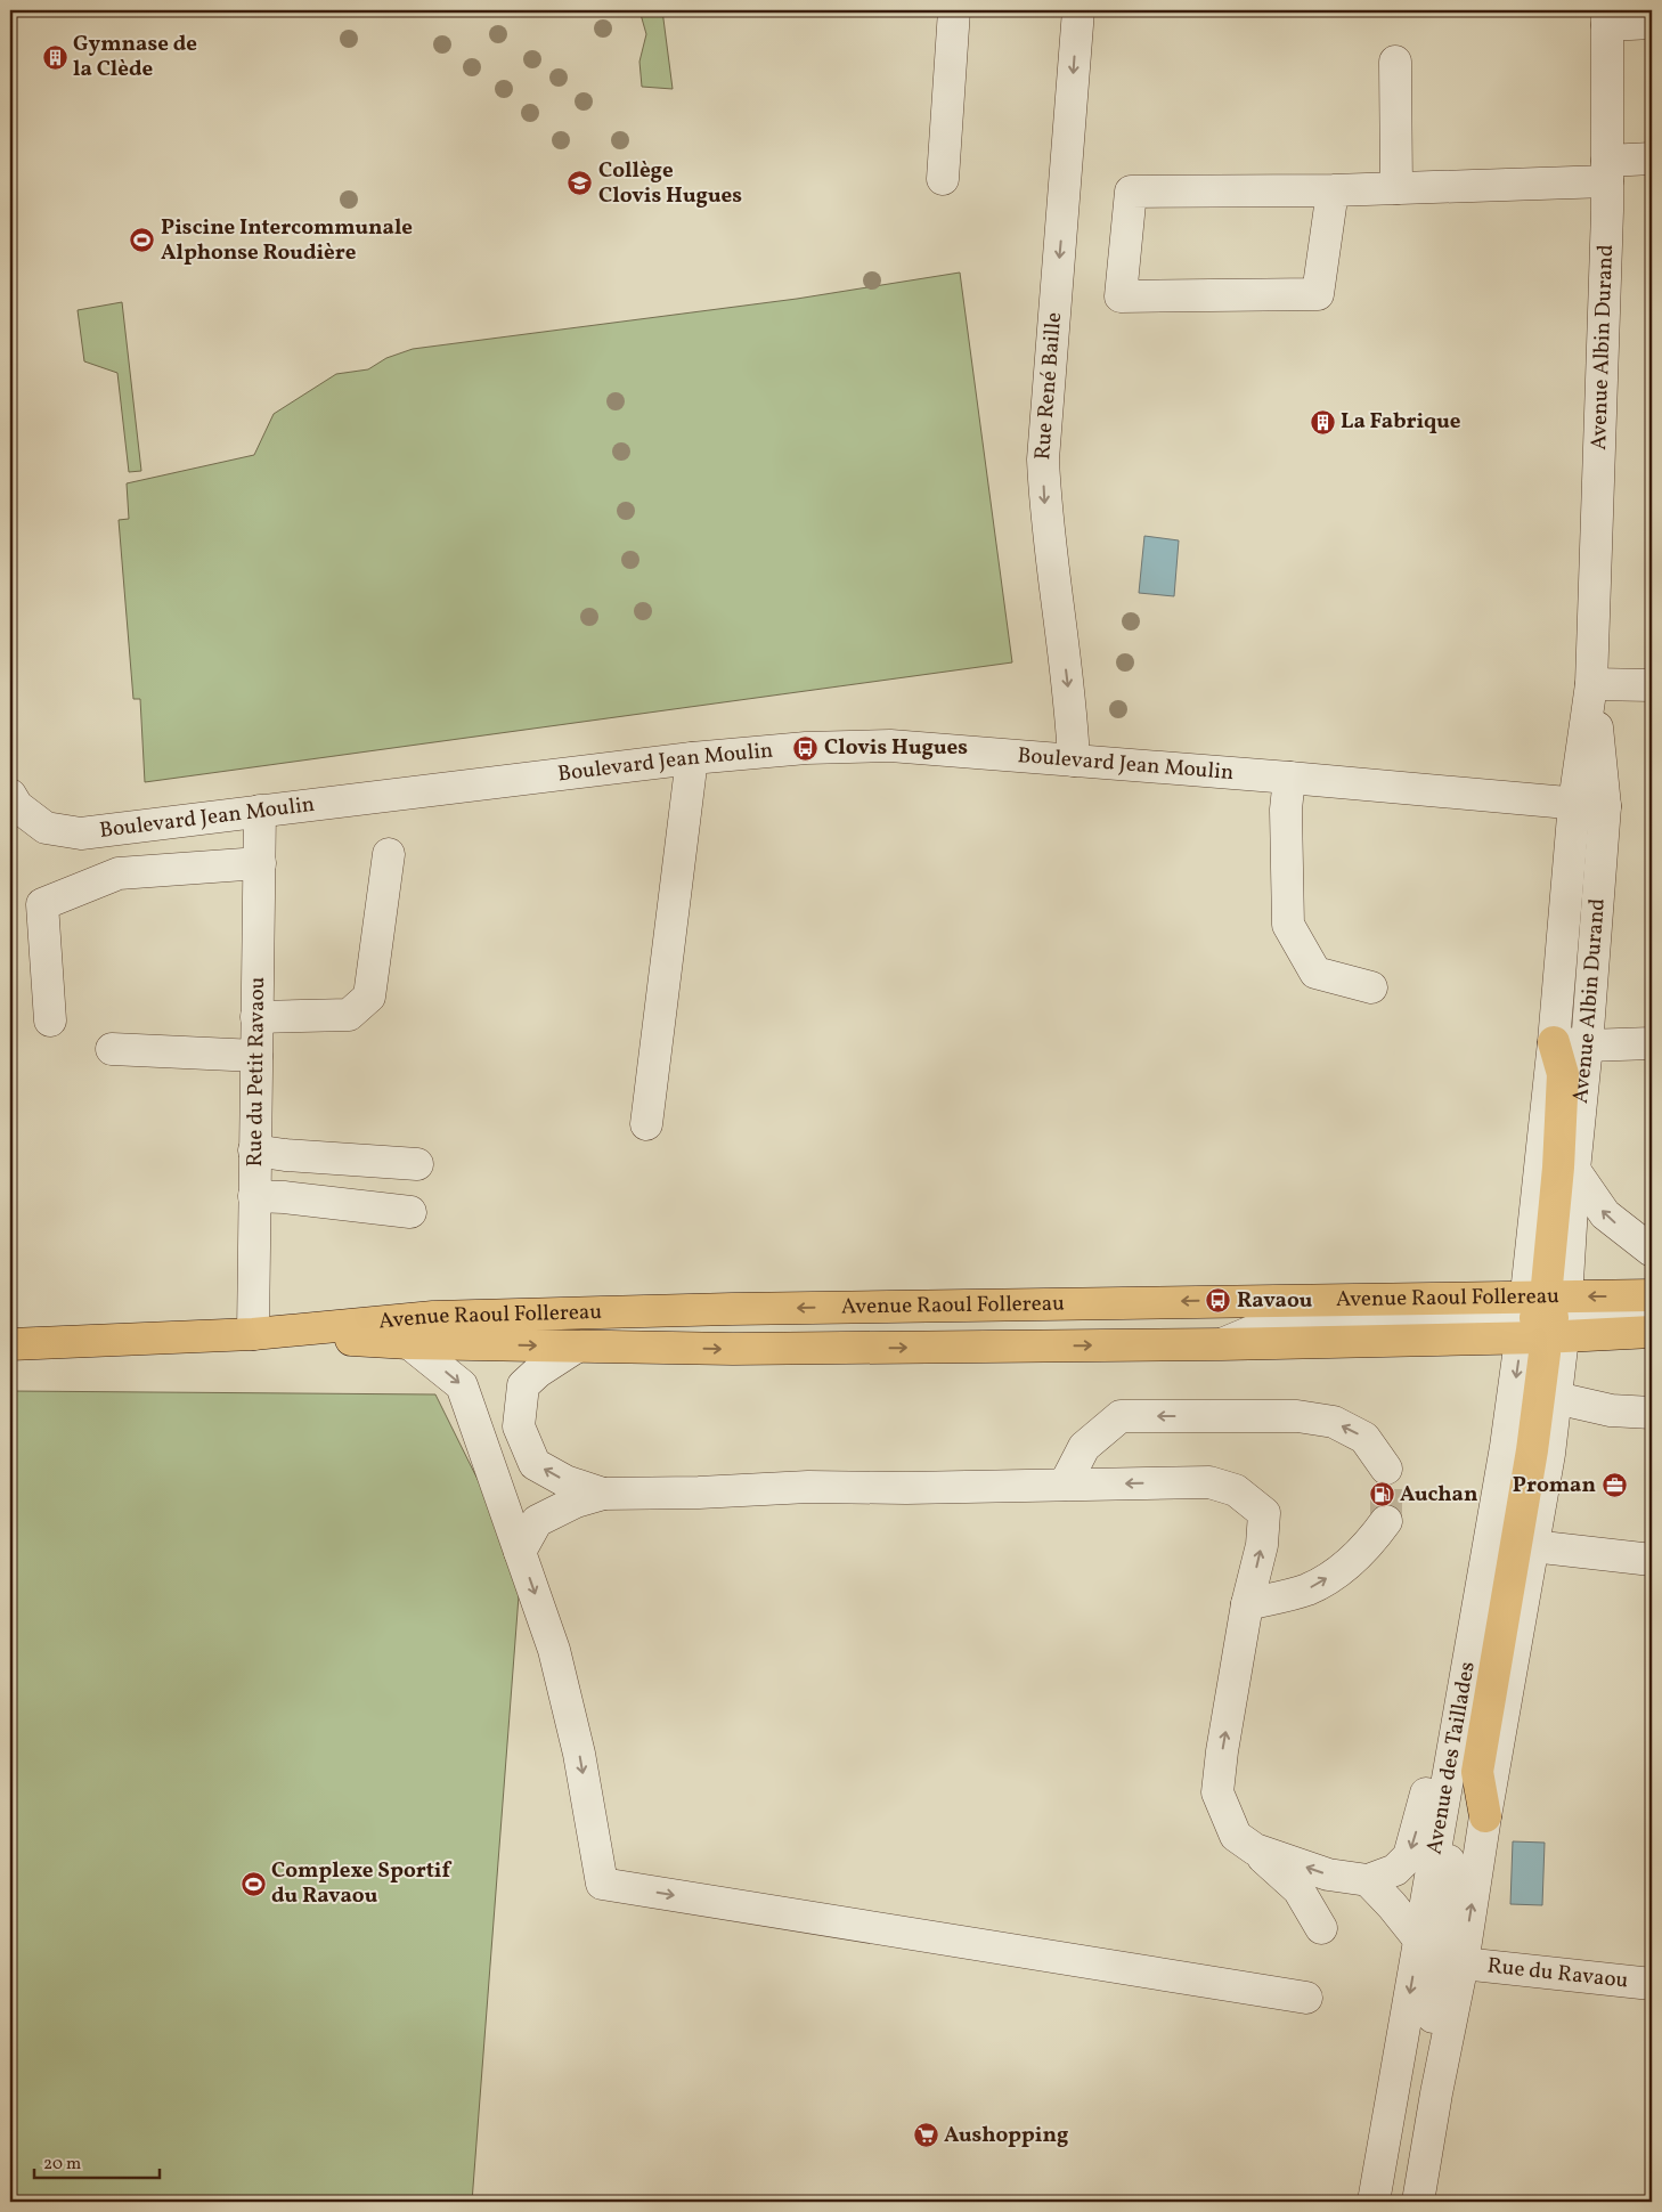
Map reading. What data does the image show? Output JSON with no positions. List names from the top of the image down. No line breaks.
{"streets":{"main road":["Avenue Raoul Follereau"],"street":["Avenue Albin Durand","Rue René Baille","Boulevard Jean Moulin","Rue du Petit Ravaou","Avenue des Taillades","Rue du Ravaou"]},"crossings":[["Avenue Albin Durand","Boulevard Jean Moulin"],["Avenue Albin Durand","Avenue Raoul Follereau"],["Avenue Albin Durand","Avenue des Taillades"],["Rue René Baille","Boulevard Jean Moulin"],["Boulevard Jean Moulin","Rue du Petit Ravaou"],["Rue du Petit Ravaou","Avenue Raoul Follereau"],["Avenue Raoul Follereau","Avenue des Taillades"],["Avenue des Taillades","Rue du Ravaou"]],"one_way":["Rue René Baille"],"places":{"building":["Gymnase de la Clède","La Fabrique"],"school or university":["Collège Clovis Hugues"],"sports":["Piscine Intercommunale Alphonse Roudière","Complexe Sportif du Ravaou"],"bus stop":["Clovis Hugues","Ravaou"],"office":["Proman"],"fuel station":["Auchan"],"supermarket":["Aushopping"]},"scale_bar":"20 m"}
